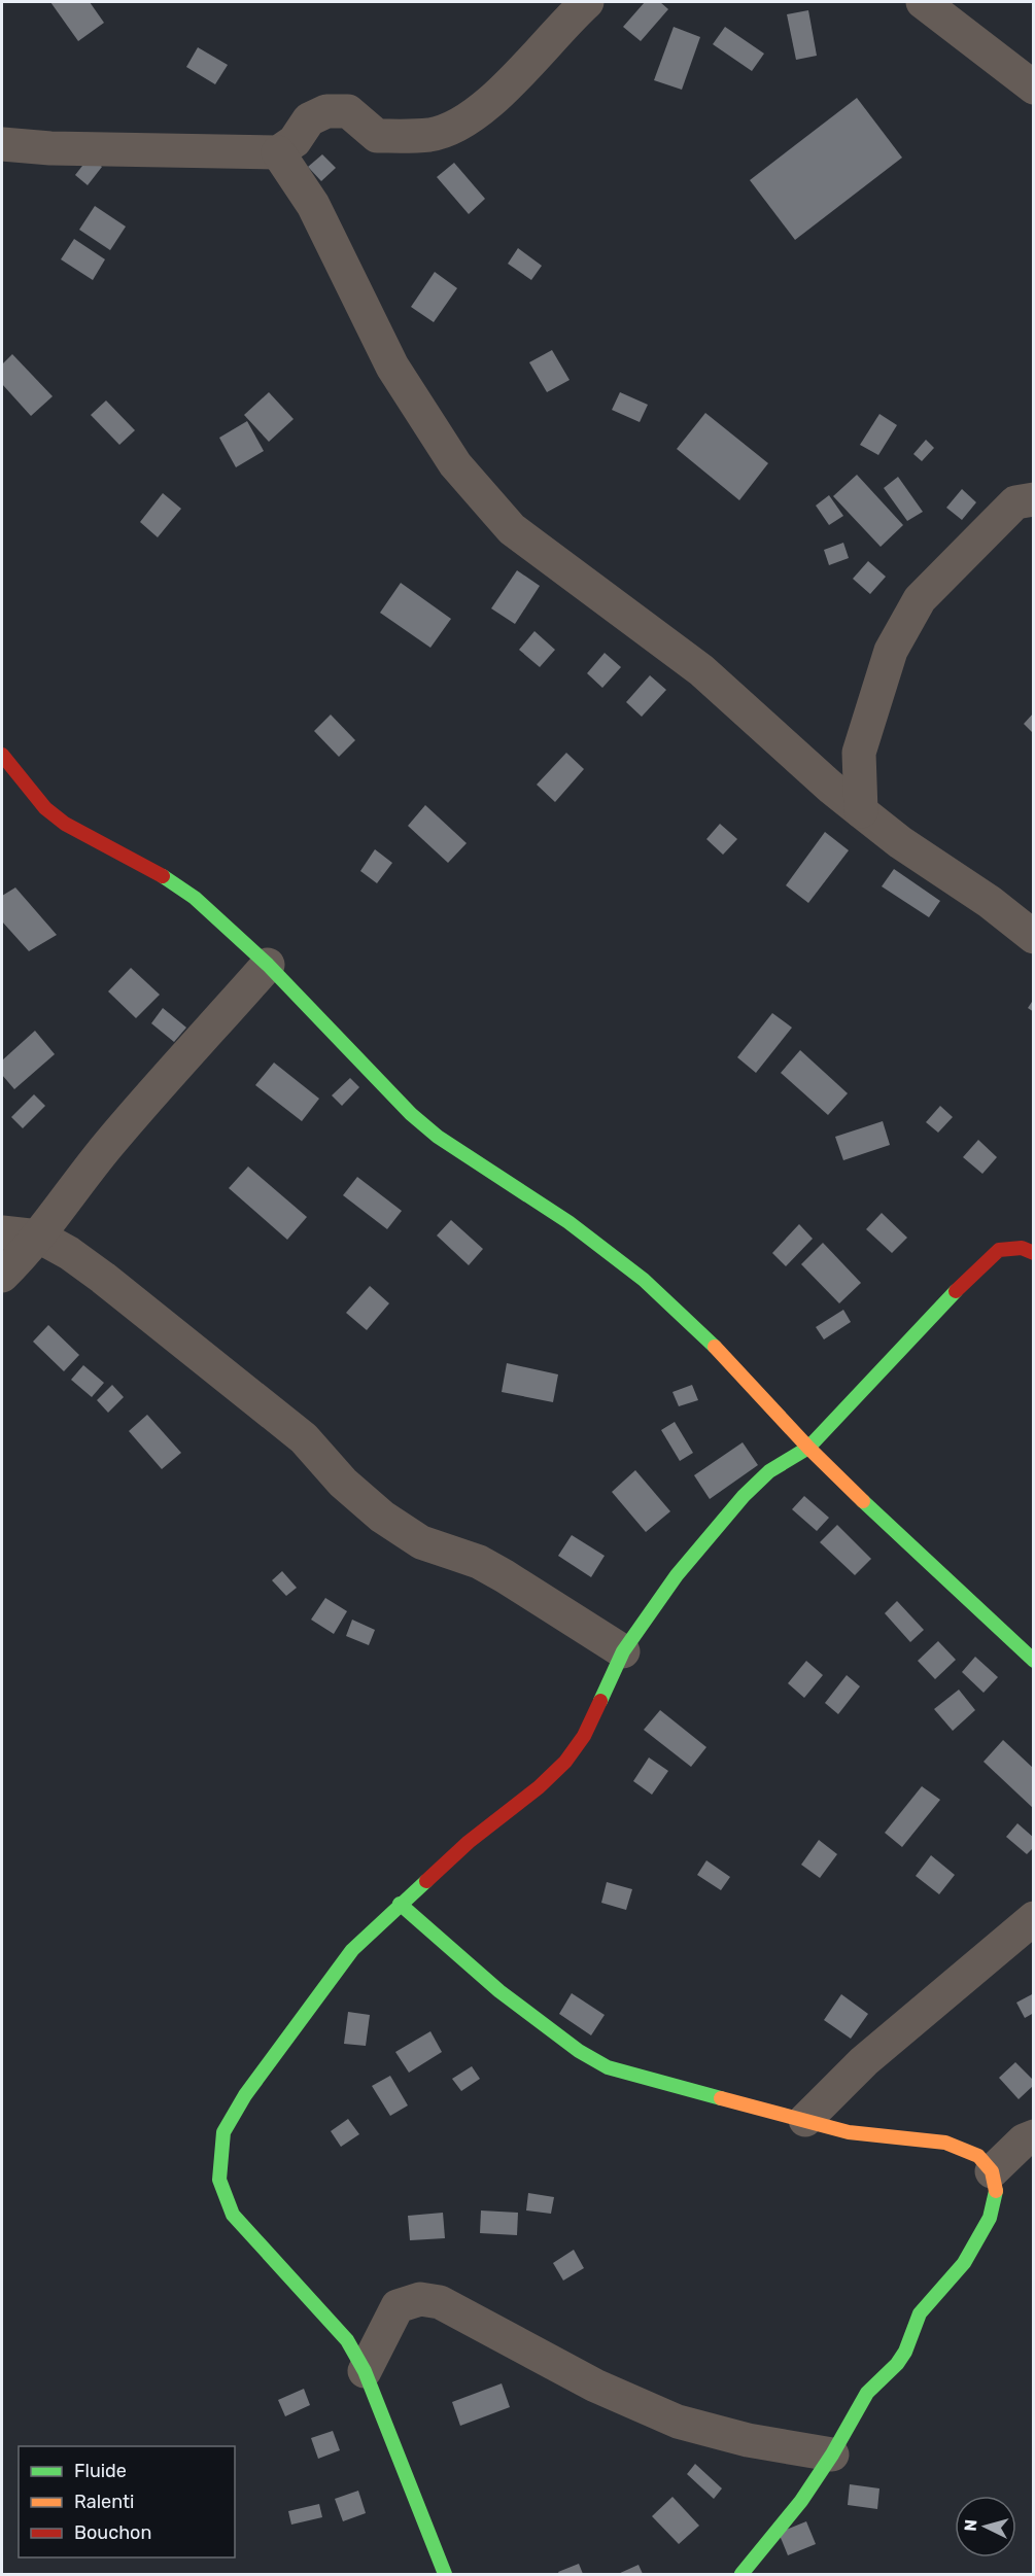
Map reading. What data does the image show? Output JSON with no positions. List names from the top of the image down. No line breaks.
{"legend":["Fluide","Ralenti","Bouchon"],"north":"left"}
